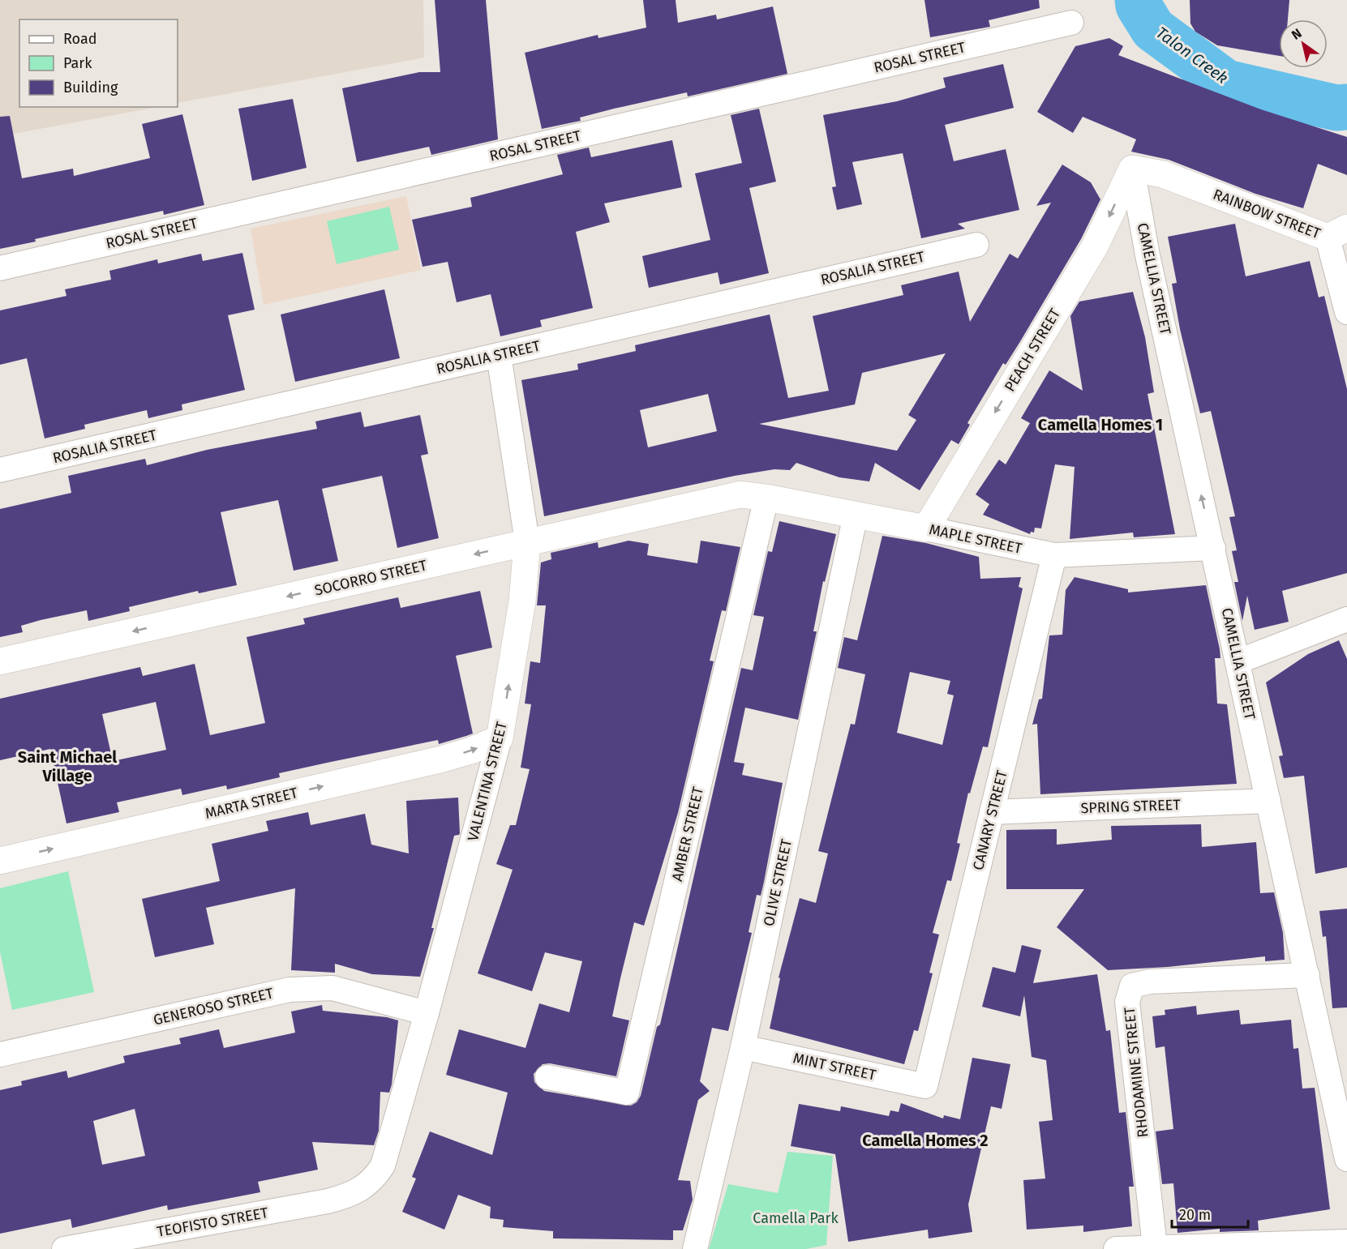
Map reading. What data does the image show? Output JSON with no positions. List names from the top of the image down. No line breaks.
{"streets":{"street":["ROSAL STREET","RAINBOW STREET","ROSALIA STREET","CAMELLIA STREET","PEACH STREET","MAPLE STREET","SOCORRO STREET","VALENTINA STREET","MARTA STREET","SPRING STREET","CANARY STREET","AMBER STREET","OLIVE STREET","GENEROSO STREET","MINT STREET","RHODAMINE STREET","TEOFISTO STREET"]},"crossings":[["RAINBOW STREET","CAMELLIA STREET"],["RAINBOW STREET","PEACH STREET"],["ROSALIA STREET","VALENTINA STREET"],["CAMELLIA STREET","PEACH STREET"],["CAMELLIA STREET","MAPLE STREET"],["CAMELLIA STREET","SPRING STREET"],["CAMELLIA STREET","RHODAMINE STREET"],["PEACH STREET","MAPLE STREET"],["MAPLE STREET","SOCORRO STREET"],["MAPLE STREET","CANARY STREET"],["MAPLE STREET","AMBER STREET"],["MAPLE STREET","OLIVE STREET"],["SOCORRO STREET","VALENTINA STREET"],["SOCORRO STREET","AMBER STREET"],["VALENTINA STREET","MARTA STREET"],["VALENTINA STREET","GENEROSO STREET"],["VALENTINA STREET","TEOFISTO STREET"],["SPRING STREET","CANARY STREET"],["CANARY STREET","MINT STREET"],["OLIVE STREET","MINT STREET"]],"one_way":["CAMELLIA STREET","PEACH STREET","SOCORRO STREET","MARTA STREET"],"districts":["Camella Homes 1","Saint Michael Village","Camella Homes 2"],"water":["Talon Creek"],"parks":["Camella Park"],"legend":["Road","Park","Building"],"scale_bar":"20 m","north":"top left"}
